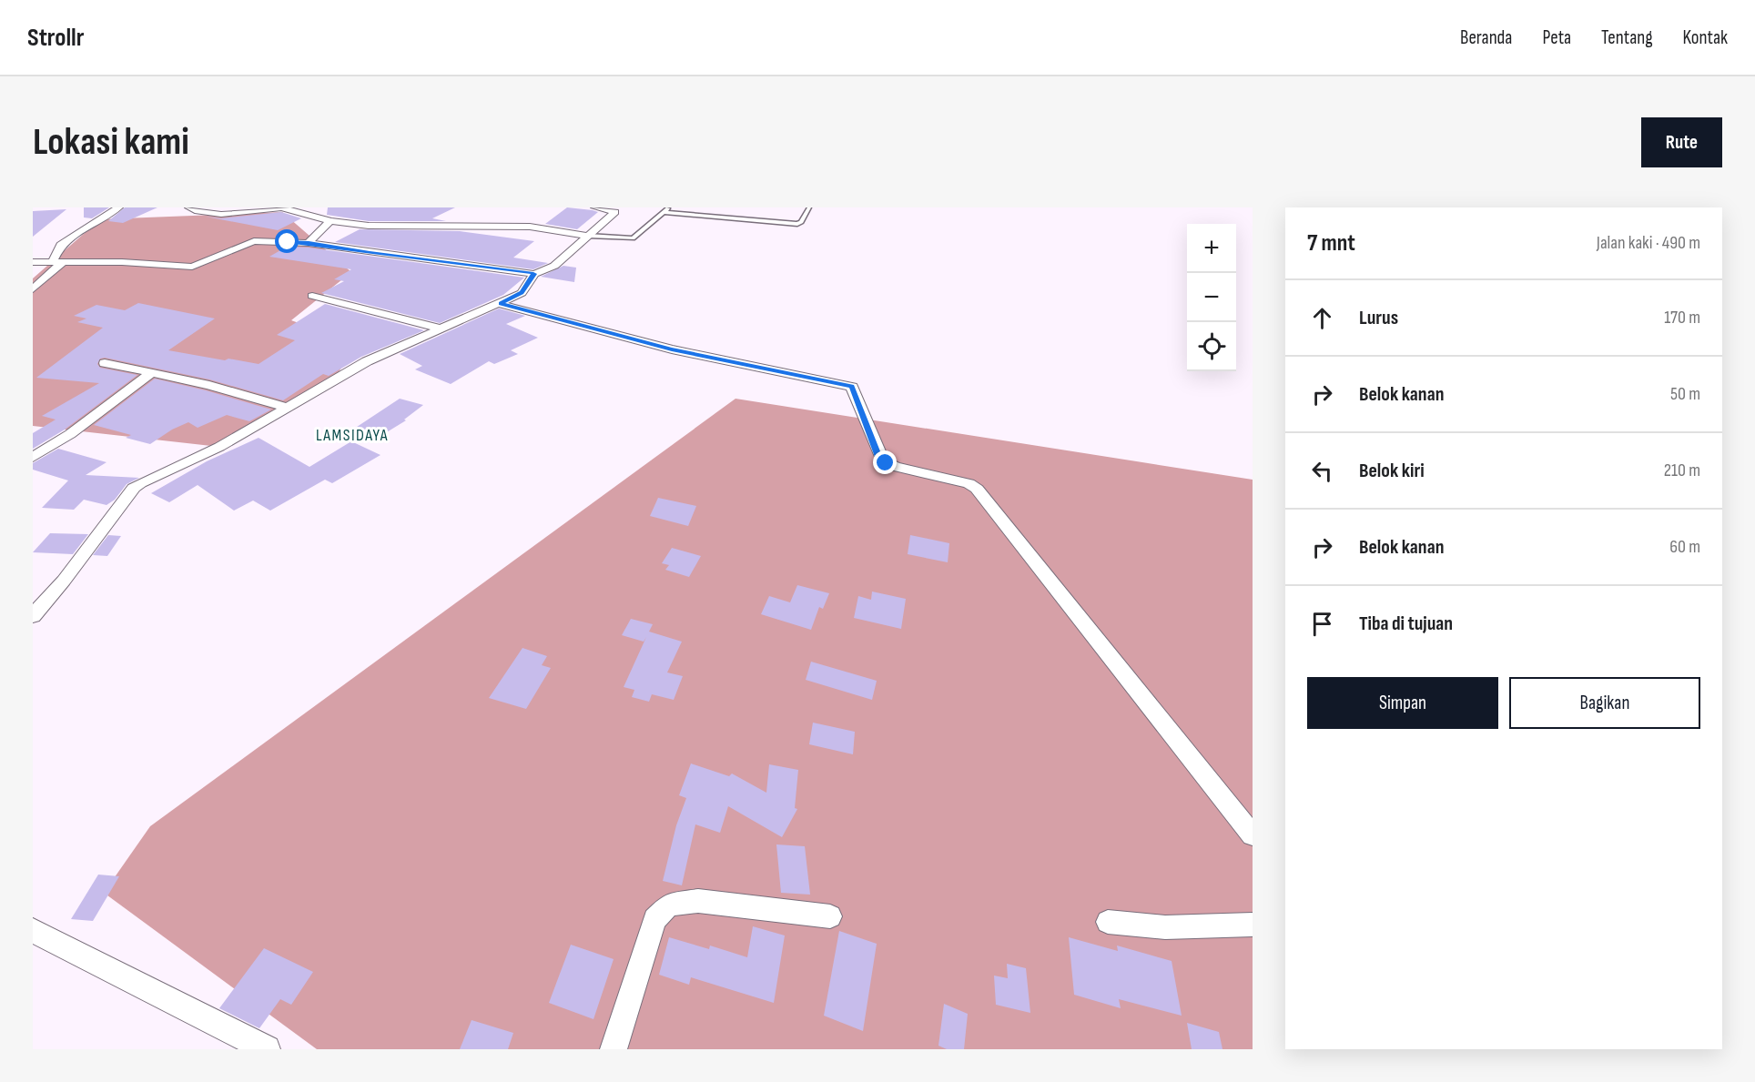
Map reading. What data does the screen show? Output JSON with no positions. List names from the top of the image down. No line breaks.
{"districts":["LAMSIDAYA"],"page":{"header":"Strollr","nav":["Beranda","Peta","Tentang","Kontak"],"buttons":["Rute",["Simpan","Bagikan"]],"title":"Lokasi kami","heading":["7 mnt","Jalan kaki · 490 m"],"map_buttons":["+","−"],"list":[["Lurus","170 m"],["Belok kanan","50 m"],["Belok kiri","210 m"],["Belok kanan","60 m"],"Tiba di tujuan"]}}
